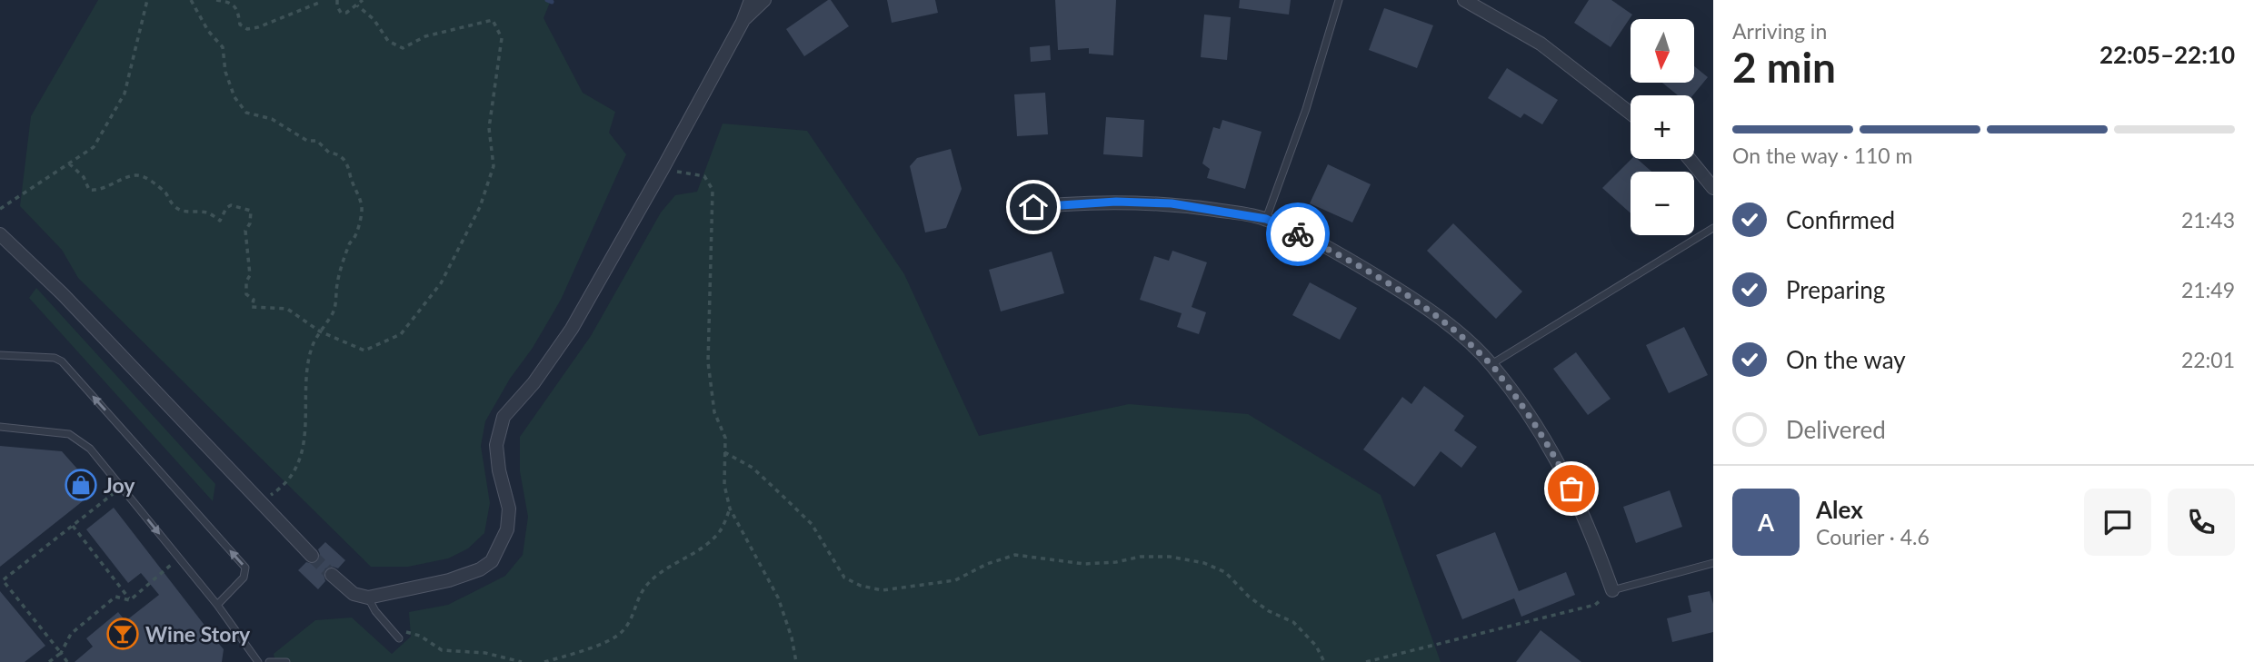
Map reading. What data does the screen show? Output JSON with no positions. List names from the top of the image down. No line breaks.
{"places":{"shop":["Joy"],"bar":["Wine Story"]},"north":"bottom","page":{"heading":["2 min","Arriving in","22:05–22:10"],"panel":["Alex","Courier · 4.6"],"map_buttons":["+","−"],"bar":"On the way · 110 m","list":[["Confirmed","21:43"],["Preparing","21:49"],["On the way","22:01"],"Delivered"],"round":"A"}}
